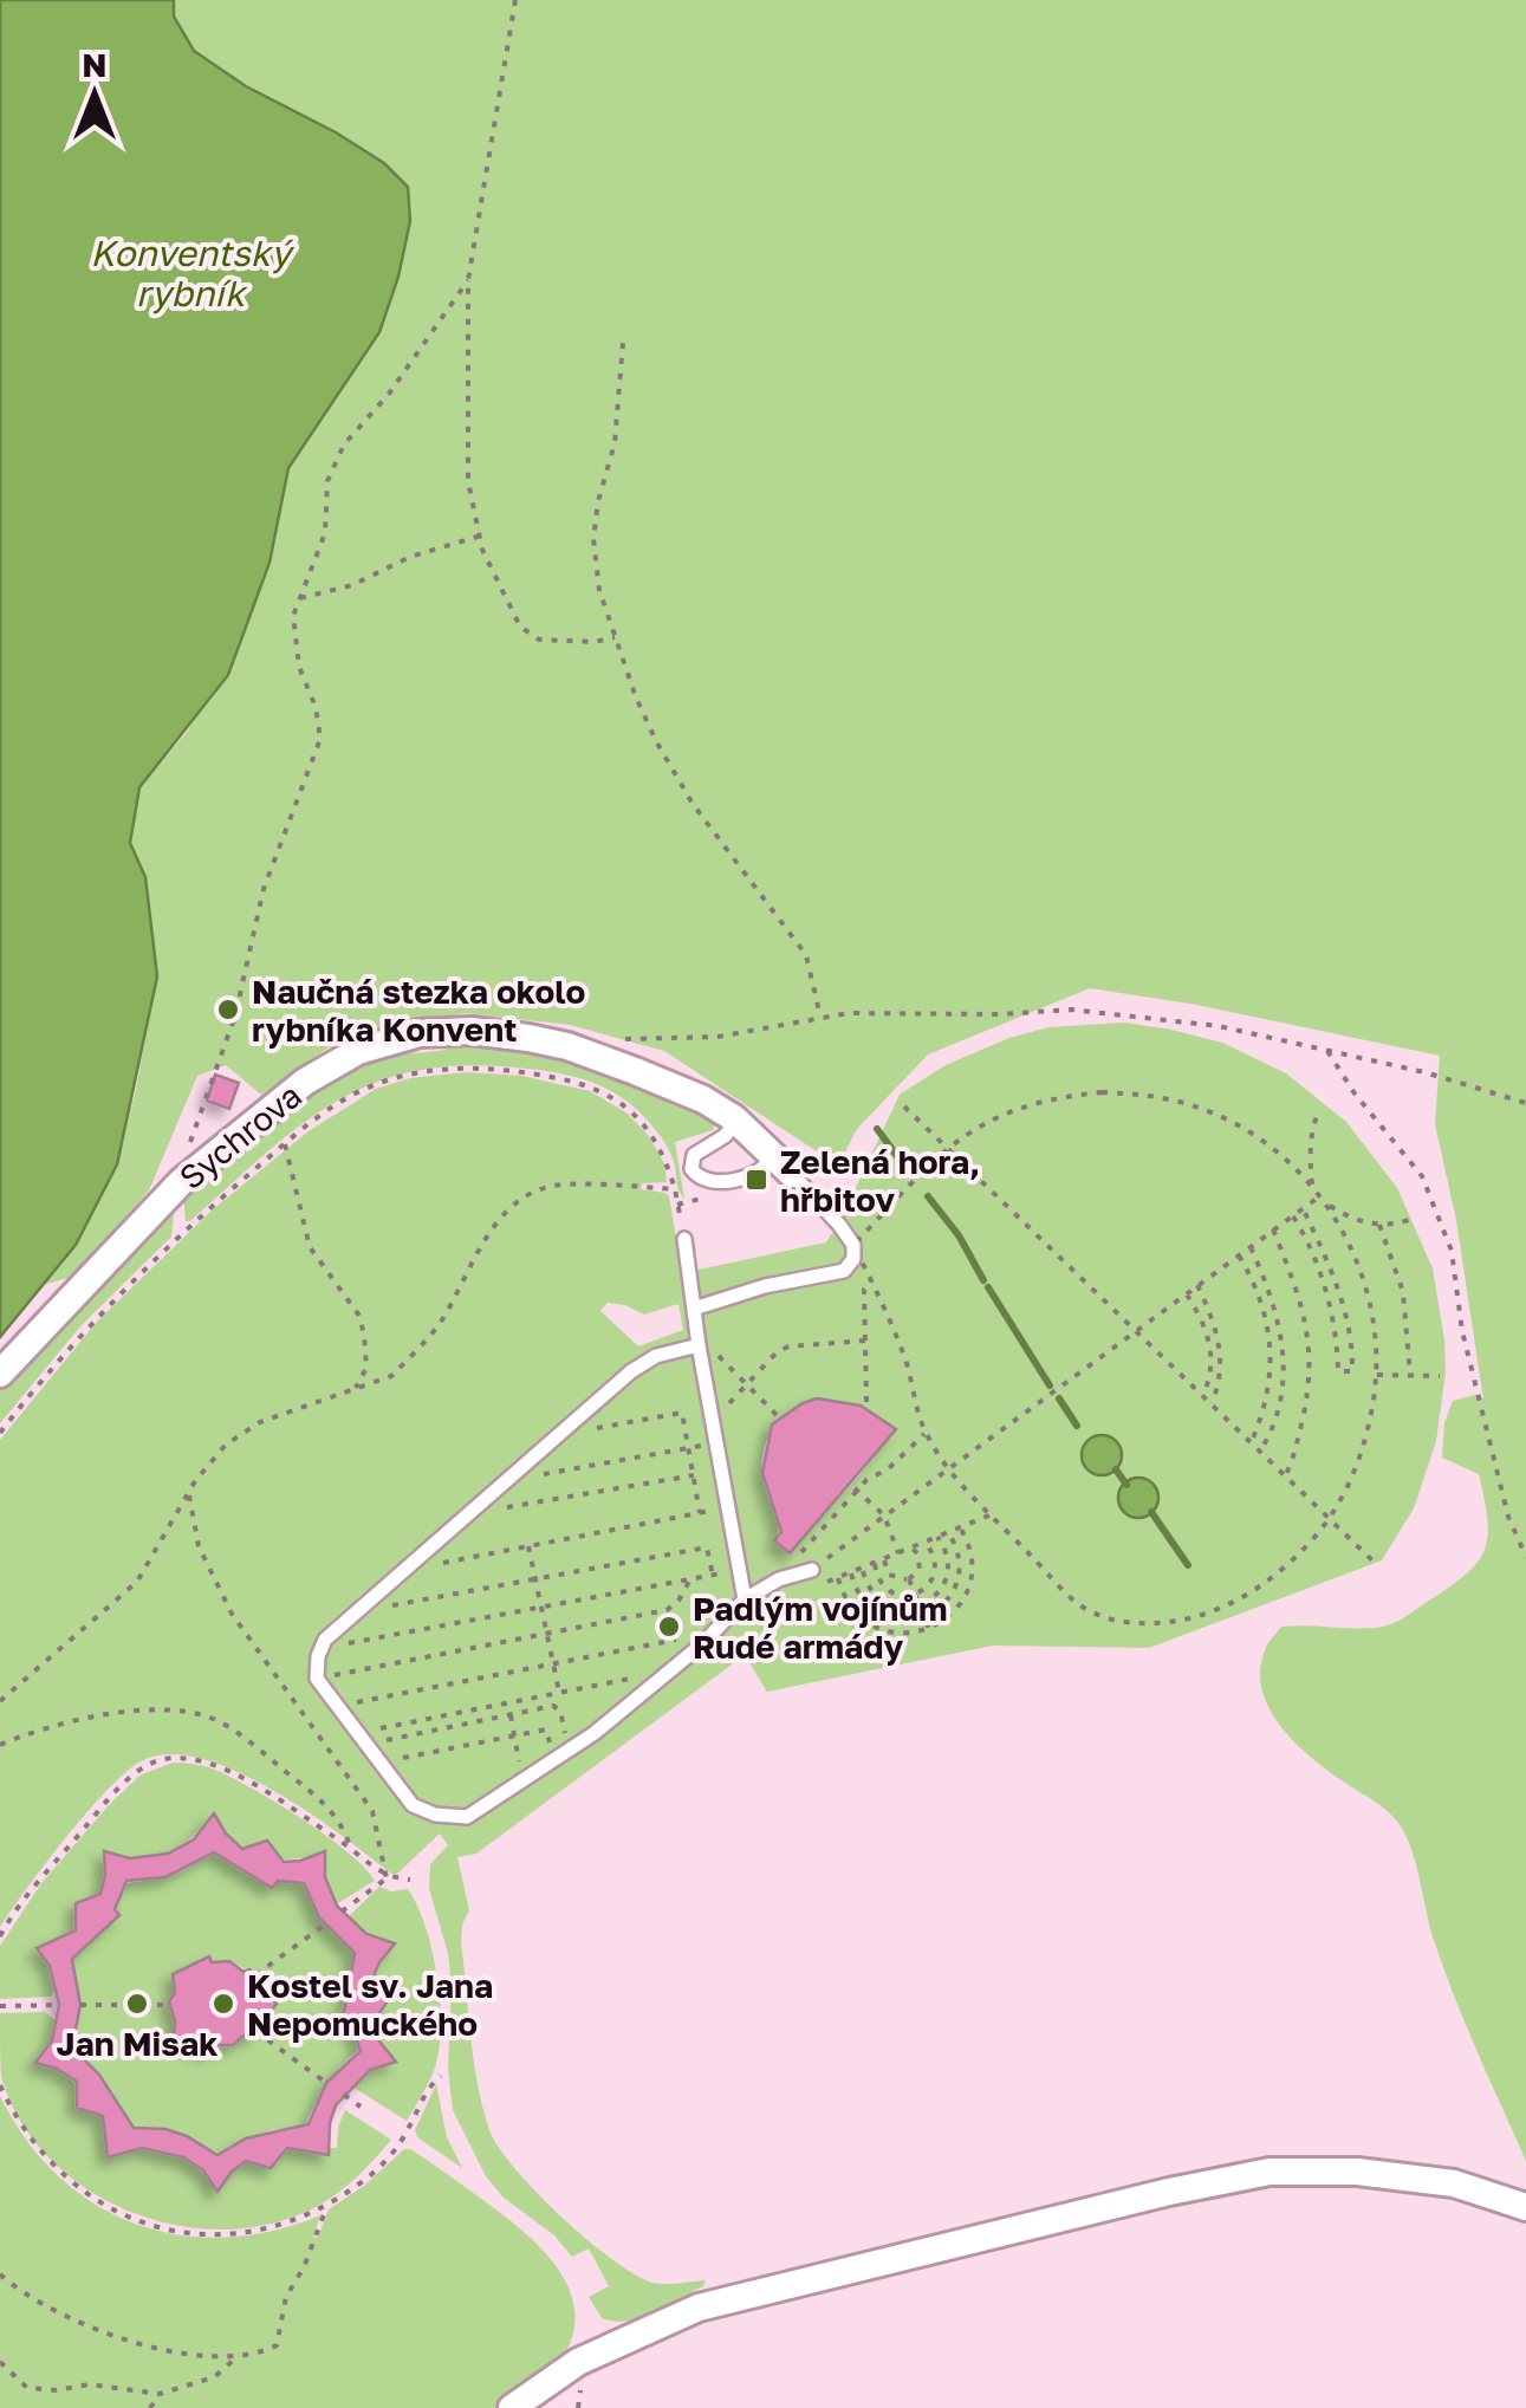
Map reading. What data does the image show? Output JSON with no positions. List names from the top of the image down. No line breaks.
{"streets":{"street":["Sychrova"]},"water":["Konventský rybník"],"places":{"other":["Naučná stezka okolo rybníka Konvent","Padlým vojínům Rudé armády","Jan Misak","Kostel sv. Jana Nepomuckého"],"transit":["Zelená hora, hřbitov"]},"north":"top"}
